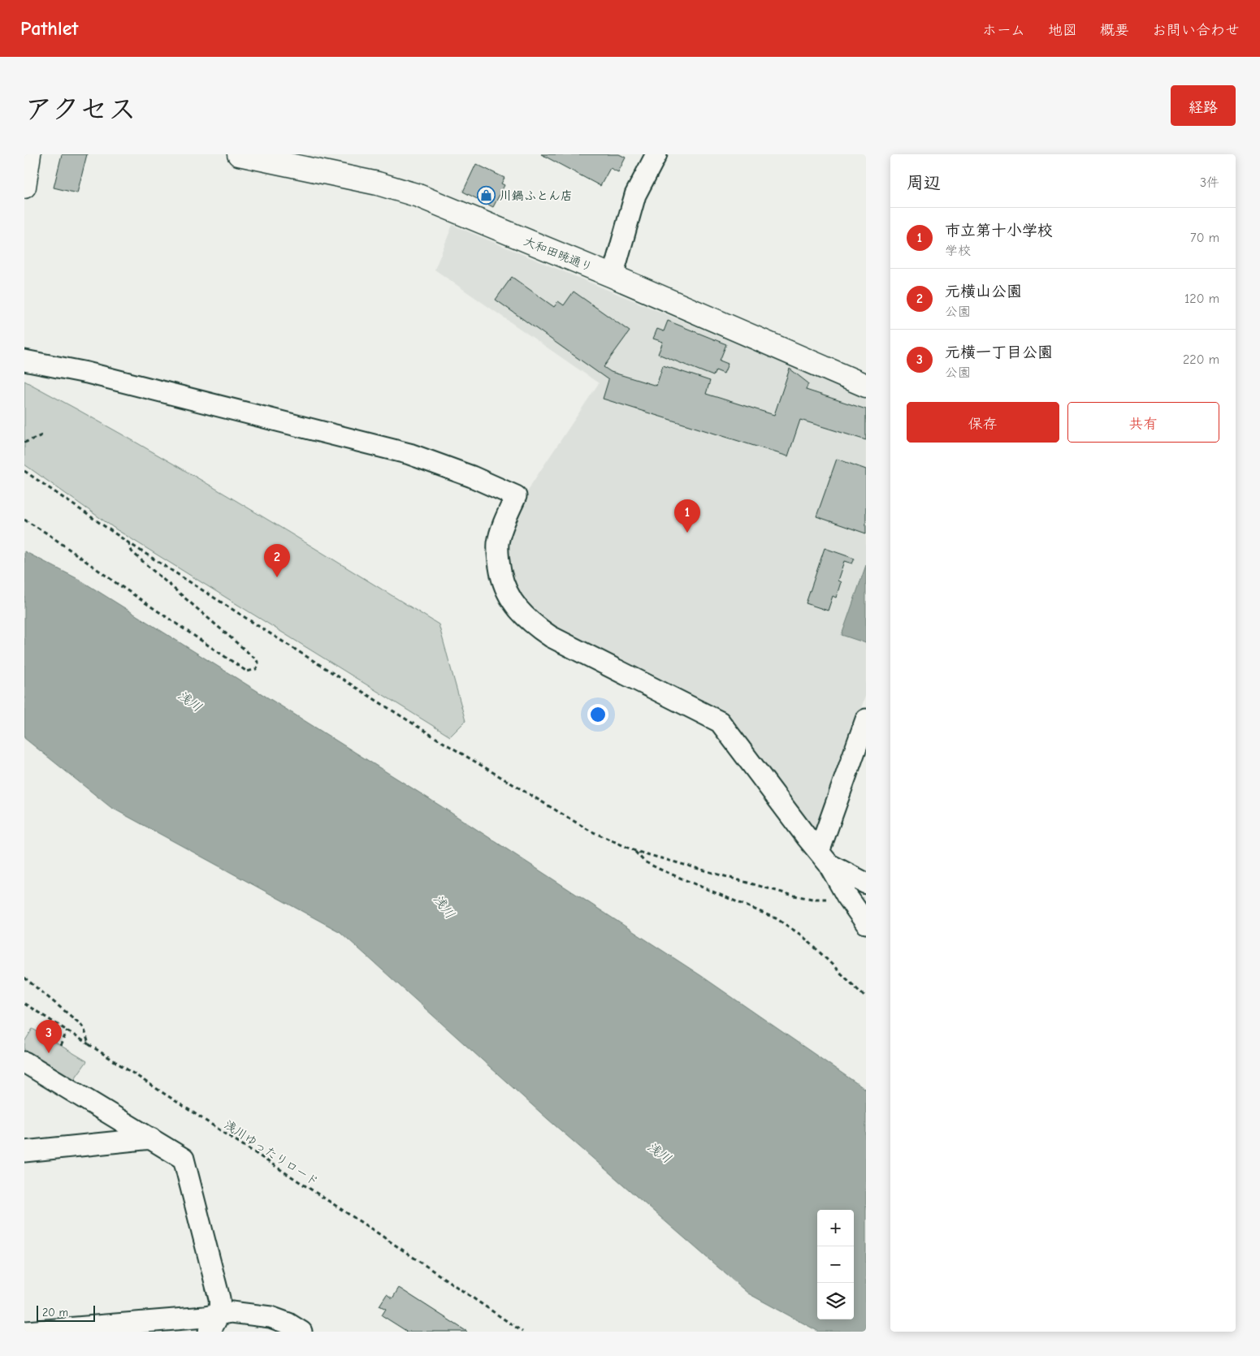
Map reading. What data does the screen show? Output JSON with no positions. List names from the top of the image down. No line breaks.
{"streets":{"street":["大和田暁通り"],"path":["浅川ゆったりロード"]},"water":["浅川"],"places":{"shop":["川鍋ふとん店"]},"scale_bar":"20 m","page":{"header":"Pathlet","nav":["ホーム","地図","概要","お問い合わせ"],"title":"アクセス","buttons":["経路",["保存","共有"]],"heading":["周辺","3件"],"list":[{"mark":"1","name":"市立第十小学校","note":"学校","value":"70 m"},{"mark":"2","name":"元横山公園","note":"公園","value":"120 m"},{"mark":"3","name":"元横一丁目公園","note":"公園","value":"220 m"}],"pins":["1","2","3"],"map_buttons":["+","−"],"scale":"20 m"}}
